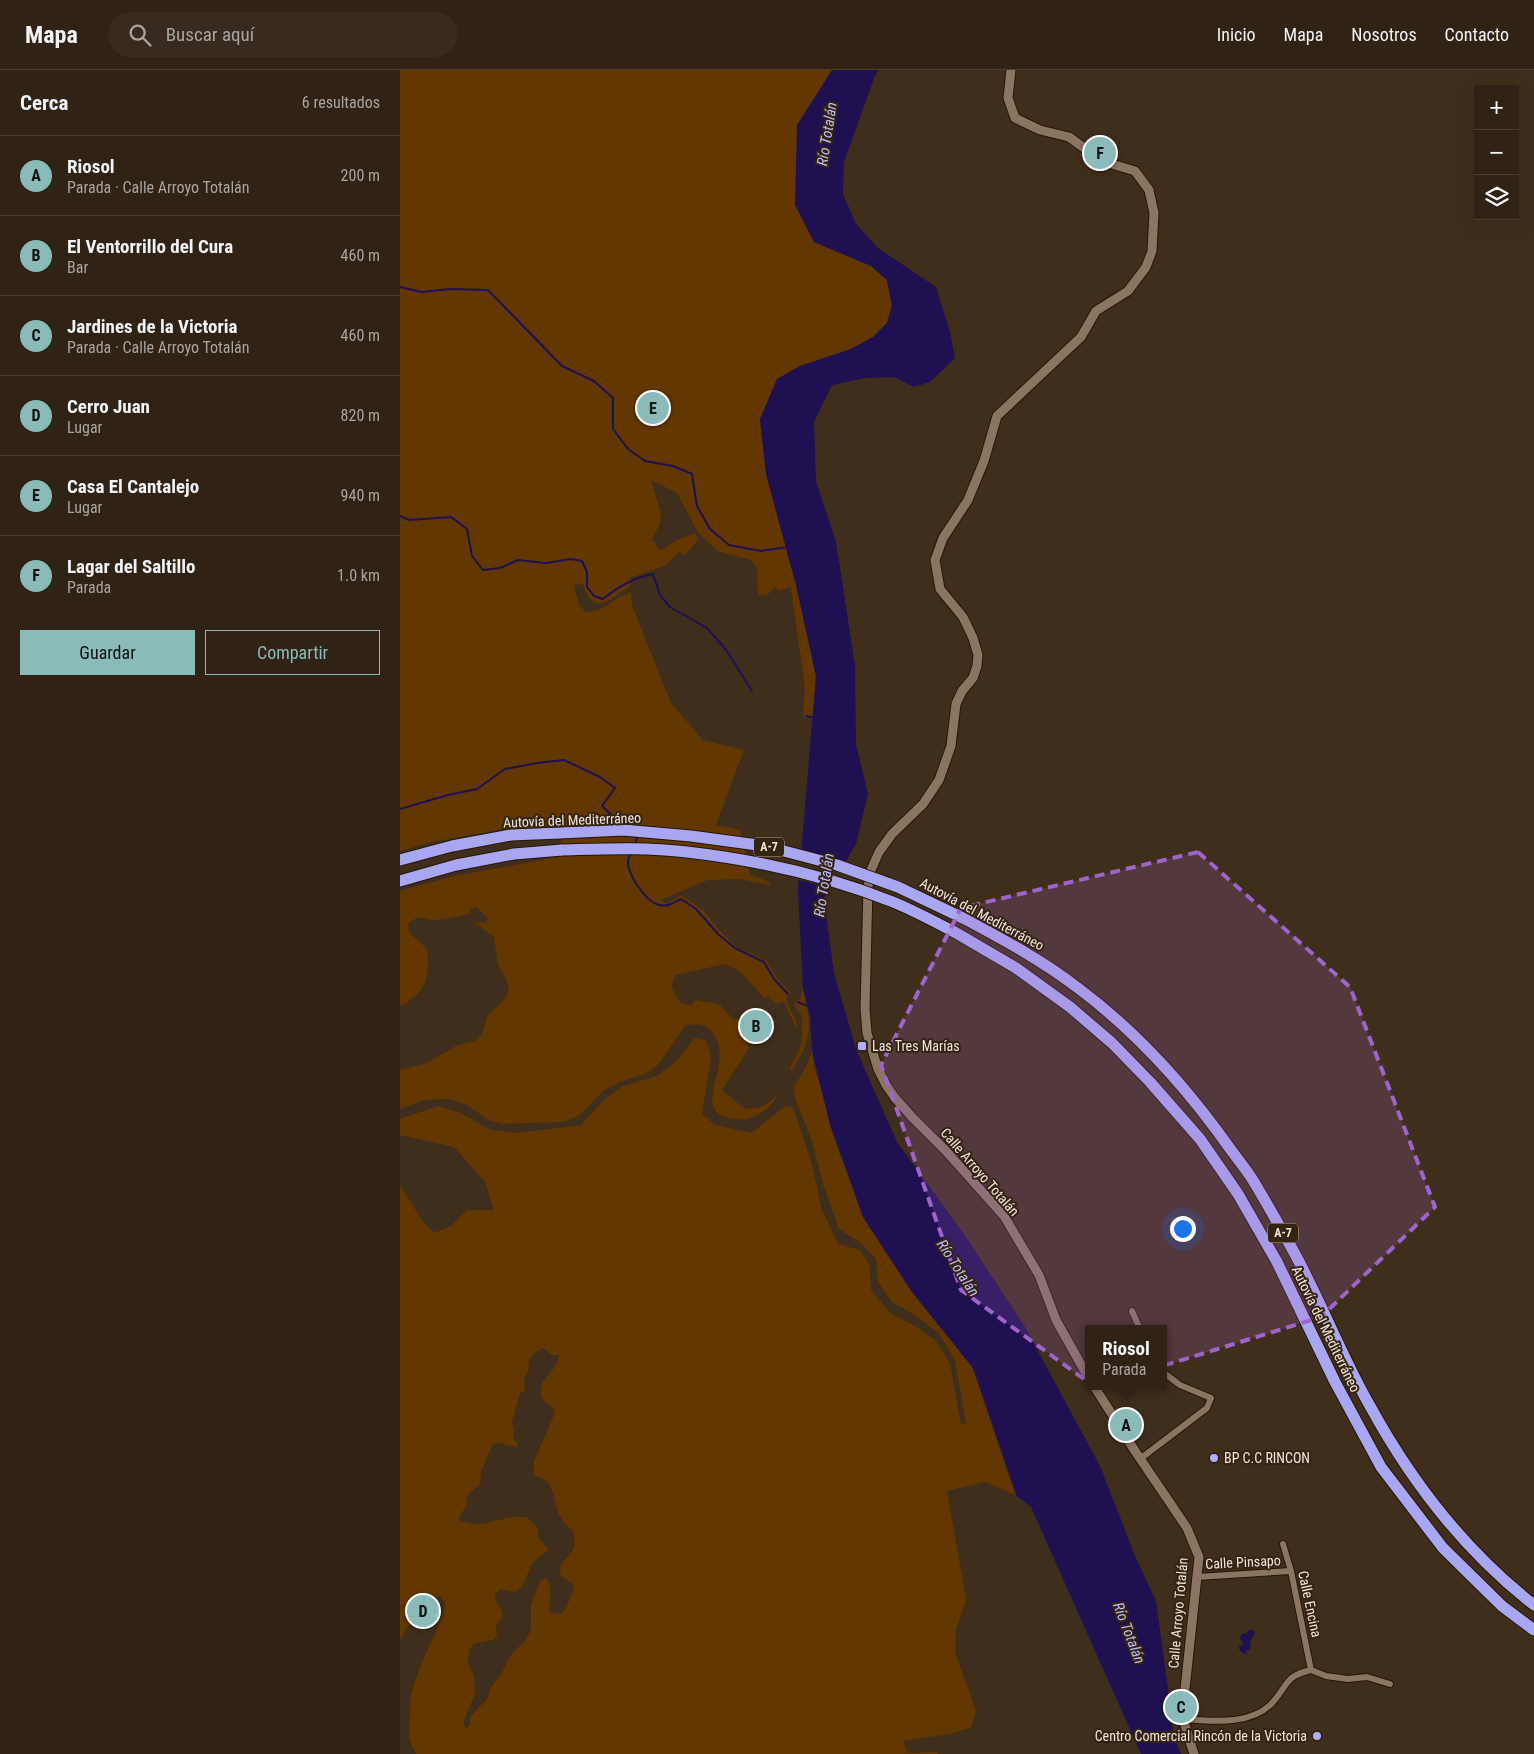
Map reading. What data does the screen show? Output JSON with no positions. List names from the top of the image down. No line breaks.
{"streets":{"highway":["Autovía del Mediterráneo","A-7"],"street":["Calle Arroyo Totalán","Calle Pinsapo","Calle Encina"]},"crossings":[["Calle Arroyo Totalán","Calle Pinsapo"],["Calle Pinsapo","Calle Encina"]],"water":["Río Totalán"],"places":{"transit":["Las Tres Marías"],"other":["BP C.C RINCON","Centro Comercial Rincón de la Victoria"]},"page":{"header":"Mapa","search":"Buscar aquí","nav":["Inicio","Mapa","Nosotros","Contacto"],"heading":["Cerca","6 resultados"],"map_buttons":["+","−"],"list":[{"mark":"A","name":"Riosol","note":"Parada · Calle Arroyo Totalán","value":"200 m"},{"mark":"B","name":"El Ventorrillo del Cura","note":"Bar","value":"460 m"},{"mark":"C","name":"Jardines de la Victoria","note":"Parada · Calle Arroyo Totalán","value":"460 m"},{"mark":"D","name":"Cerro Juan","note":"Lugar","value":"820 m"},{"mark":"E","name":"Casa El Cantalejo","note":"Lugar","value":"940 m"},{"mark":"F","name":"Lagar del Saltillo","note":"Parada","value":"1.0 km"}],"pins":["F","E","B","A","D","C"],"buttons":["Guardar","Compartir"],"popup":["Riosol","Parada"]}}
